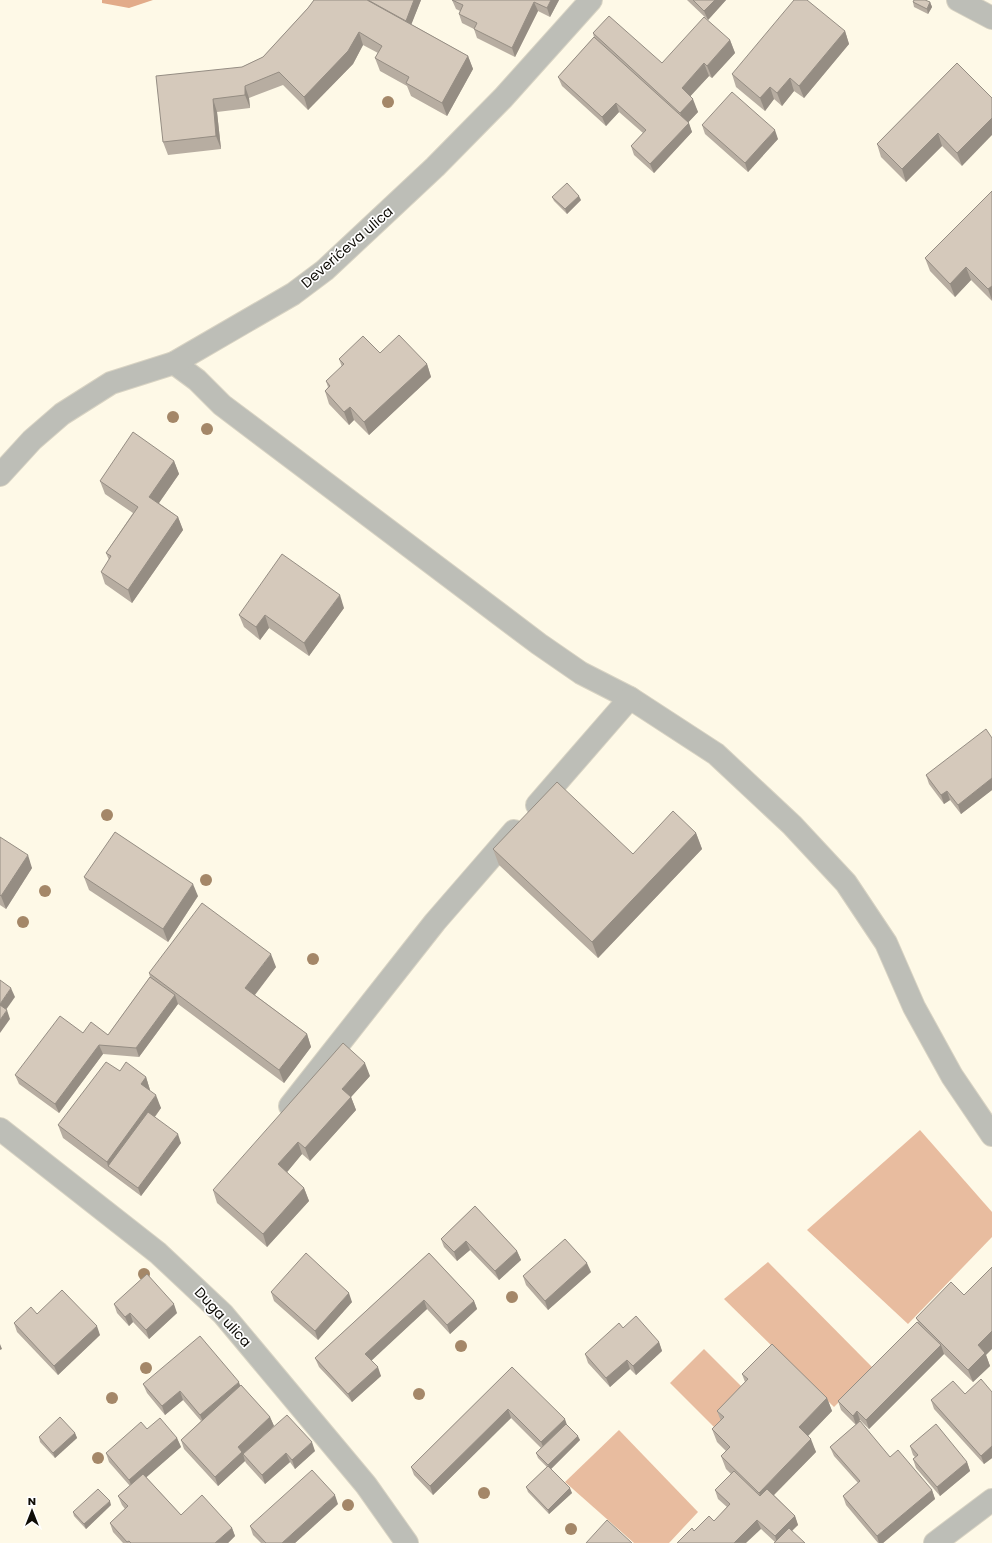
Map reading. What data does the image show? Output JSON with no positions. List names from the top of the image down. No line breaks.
{"streets":{"street":["Deverićeva ulica","Duga ulica"]},"north":"top"}
